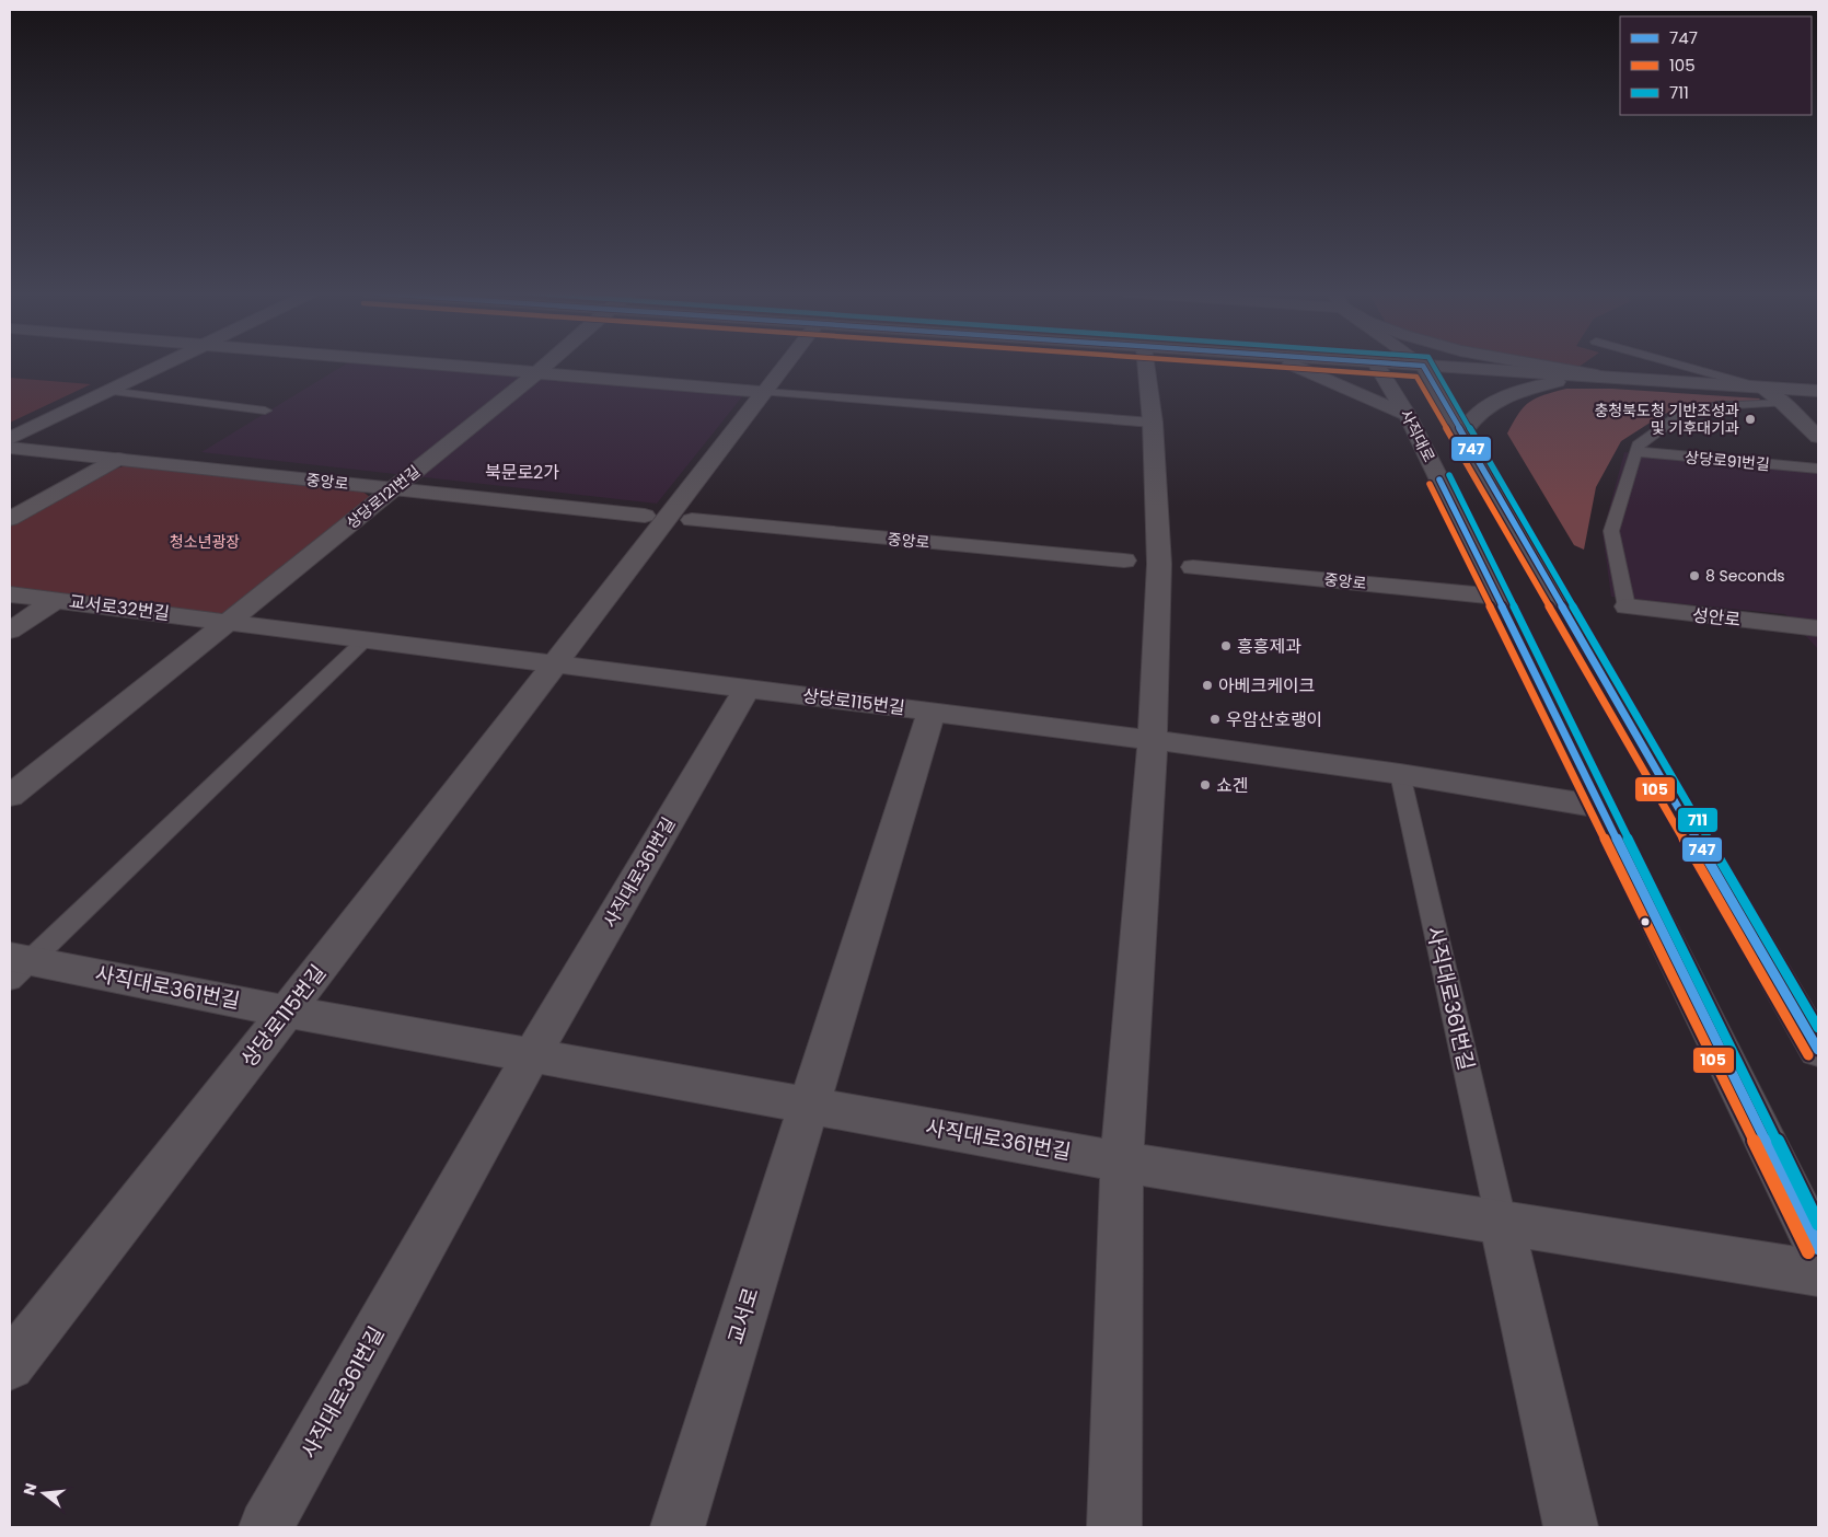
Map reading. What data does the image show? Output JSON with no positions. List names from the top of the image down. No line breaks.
{"streets":{"street":["사직대로","중앙로","상당로121번길","교서로32번길","성안로","상당로115번길","사직대로361번길","교서로"],"lane":["상당로91번길"]},"crossings":[["사직대로","중앙로"],["중앙로","상당로121번길"],["상당로121번길","교서로32번길"],["상당로115번길","사직대로361번길"],["사직대로361번길","교서로"]],"districts":["북문로2가"],"parks":["청소년광장"],"places":["충청북도청 기반조성과 및 기후대기과","8 Seconds","흥흥제과","아베크케이크","우암산호랭이","쇼겐"],"lines":["transit line 747","transit line 105","transit line 711"],"legend":["747","105","711"],"north":"left"}
